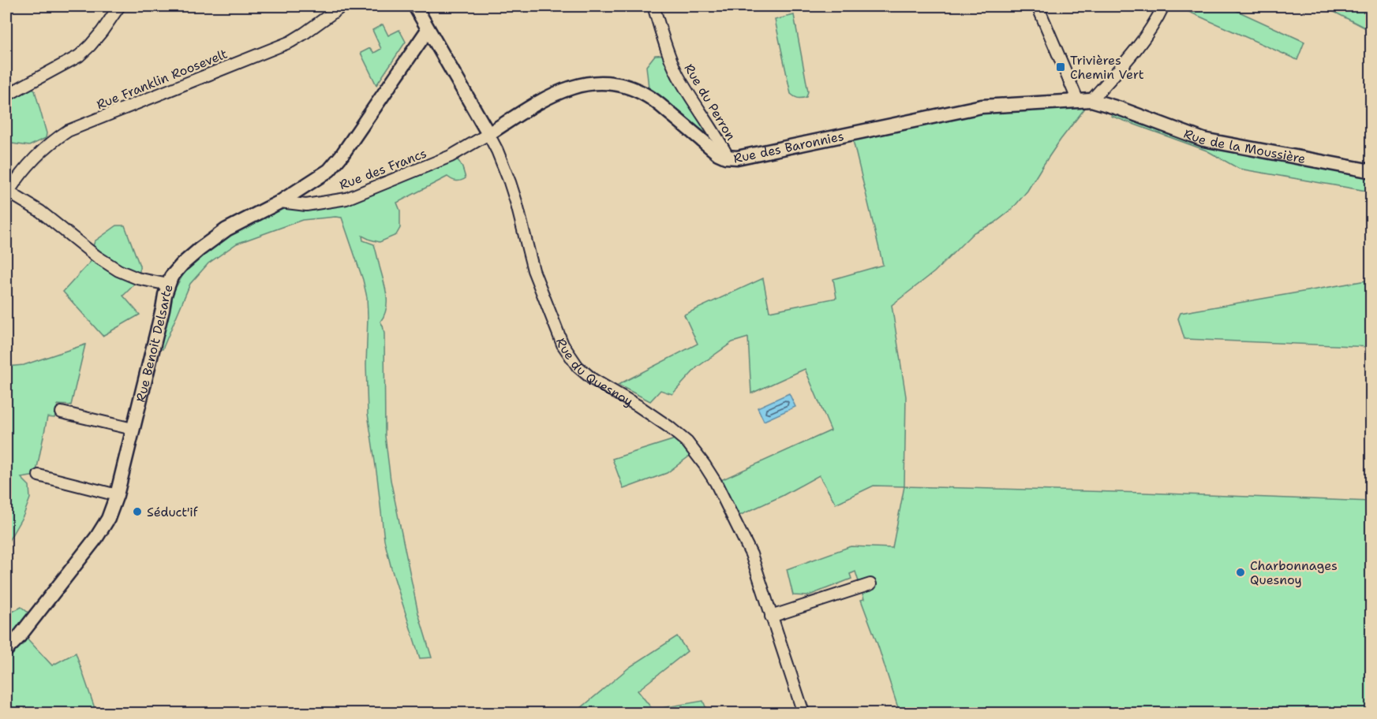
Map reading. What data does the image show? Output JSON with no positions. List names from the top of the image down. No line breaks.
{"streets":{"street":["Rue Franklin Roosevelt","Rue du Perron","Rue de la Moussière","Rue des Baronnies","Rue des Francs","Rue Benoit Delsarte","Rue du Quesnoy"]},"crossings":[["Rue du Perron","Rue des Baronnies"],["Rue de la Moussière","Rue des Baronnies"],["Rue des Baronnies","Rue des Francs"],["Rue des Baronnies","Rue du Quesnoy"],["Rue des Francs","Rue Benoit Delsarte"],["Rue des Francs","Rue du Quesnoy"],["Rue Benoit Delsarte","Rue du Quesnoy"]],"places":{"transit":["Trivières Chemin Vert"],"other":["Séduct'if","Charbonnages Quesnoy"]}}
